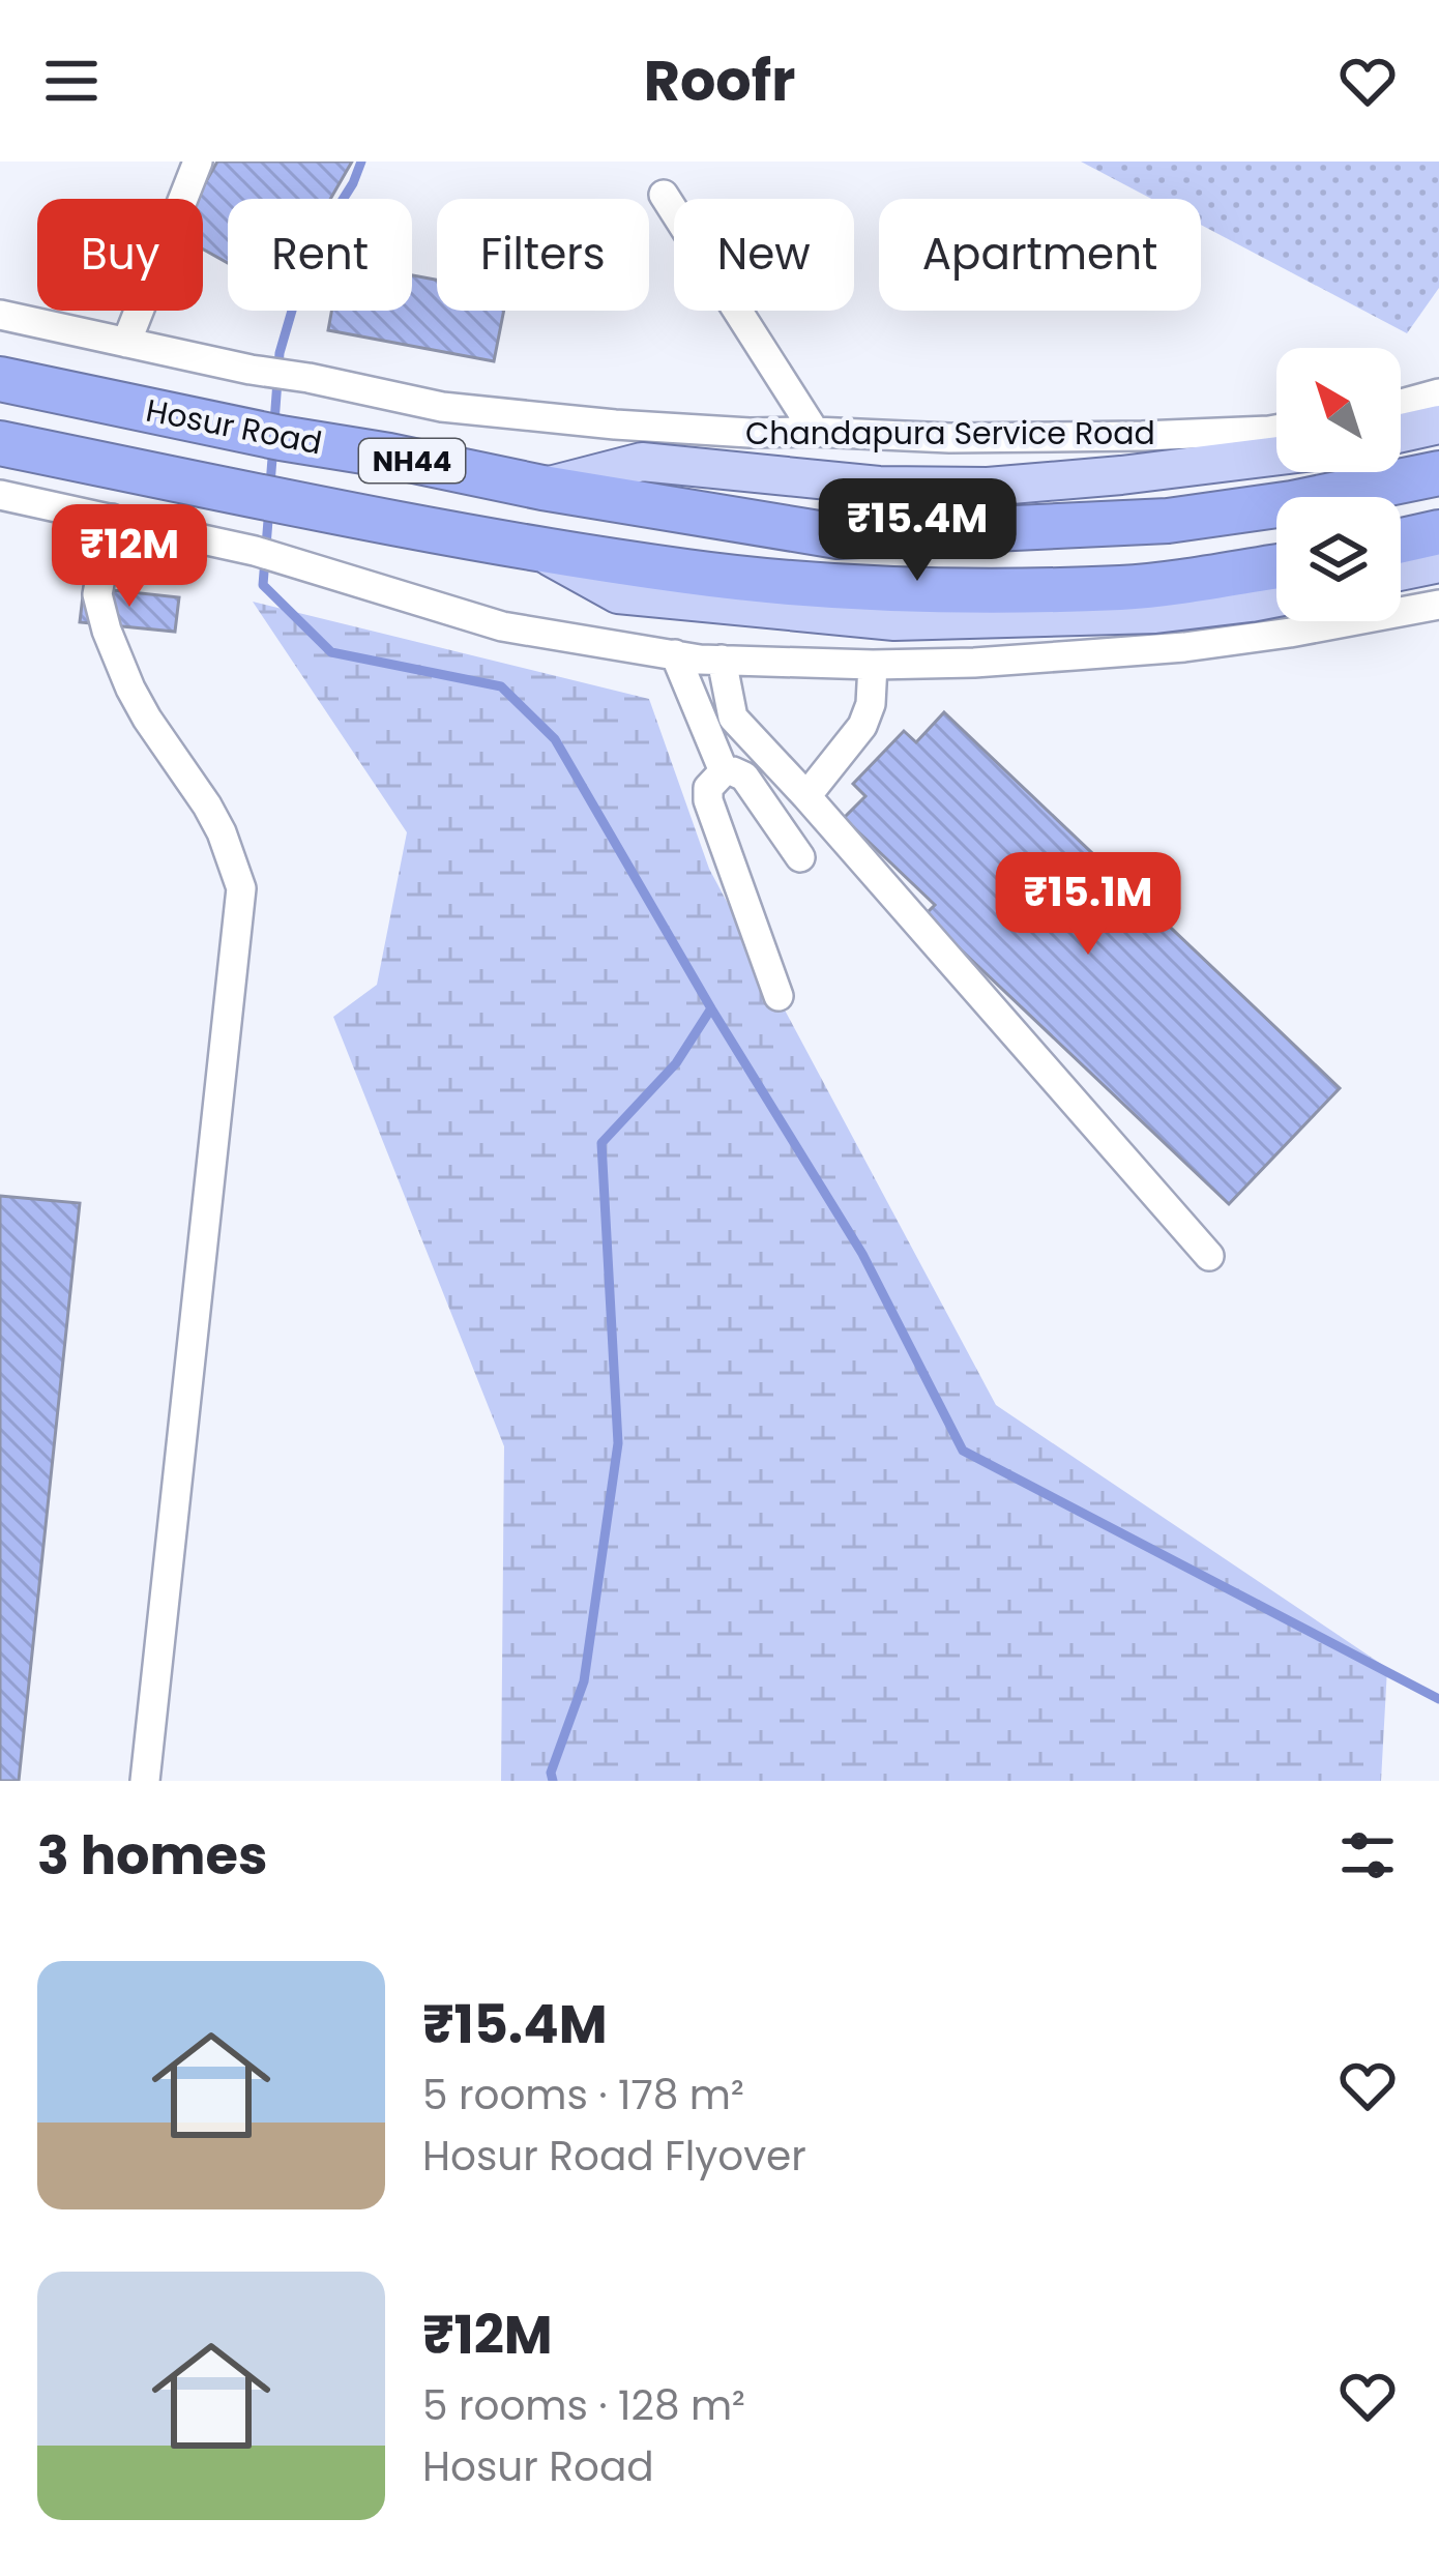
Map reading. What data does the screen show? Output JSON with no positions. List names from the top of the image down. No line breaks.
{"streets":{"highway":["Hosur Road","NH44"],"street":["Chandapura Service Road"]},"crossings":[["Hosur Road","NH44"]],"north":"top left","page":{"header":"Roofr","chip":["Buy","Rent","Filters","New","Apartment"],"price":["₹15.4M","₹12M","₹15.1M"],"heading":"3 homes","list":[{"name":"₹15.4M","note":"5 rooms · 178 m² · Hosur Road Flyover"},{"name":"₹12M","note":"5 rooms · 128 m² · Hosur Road"}]}}
